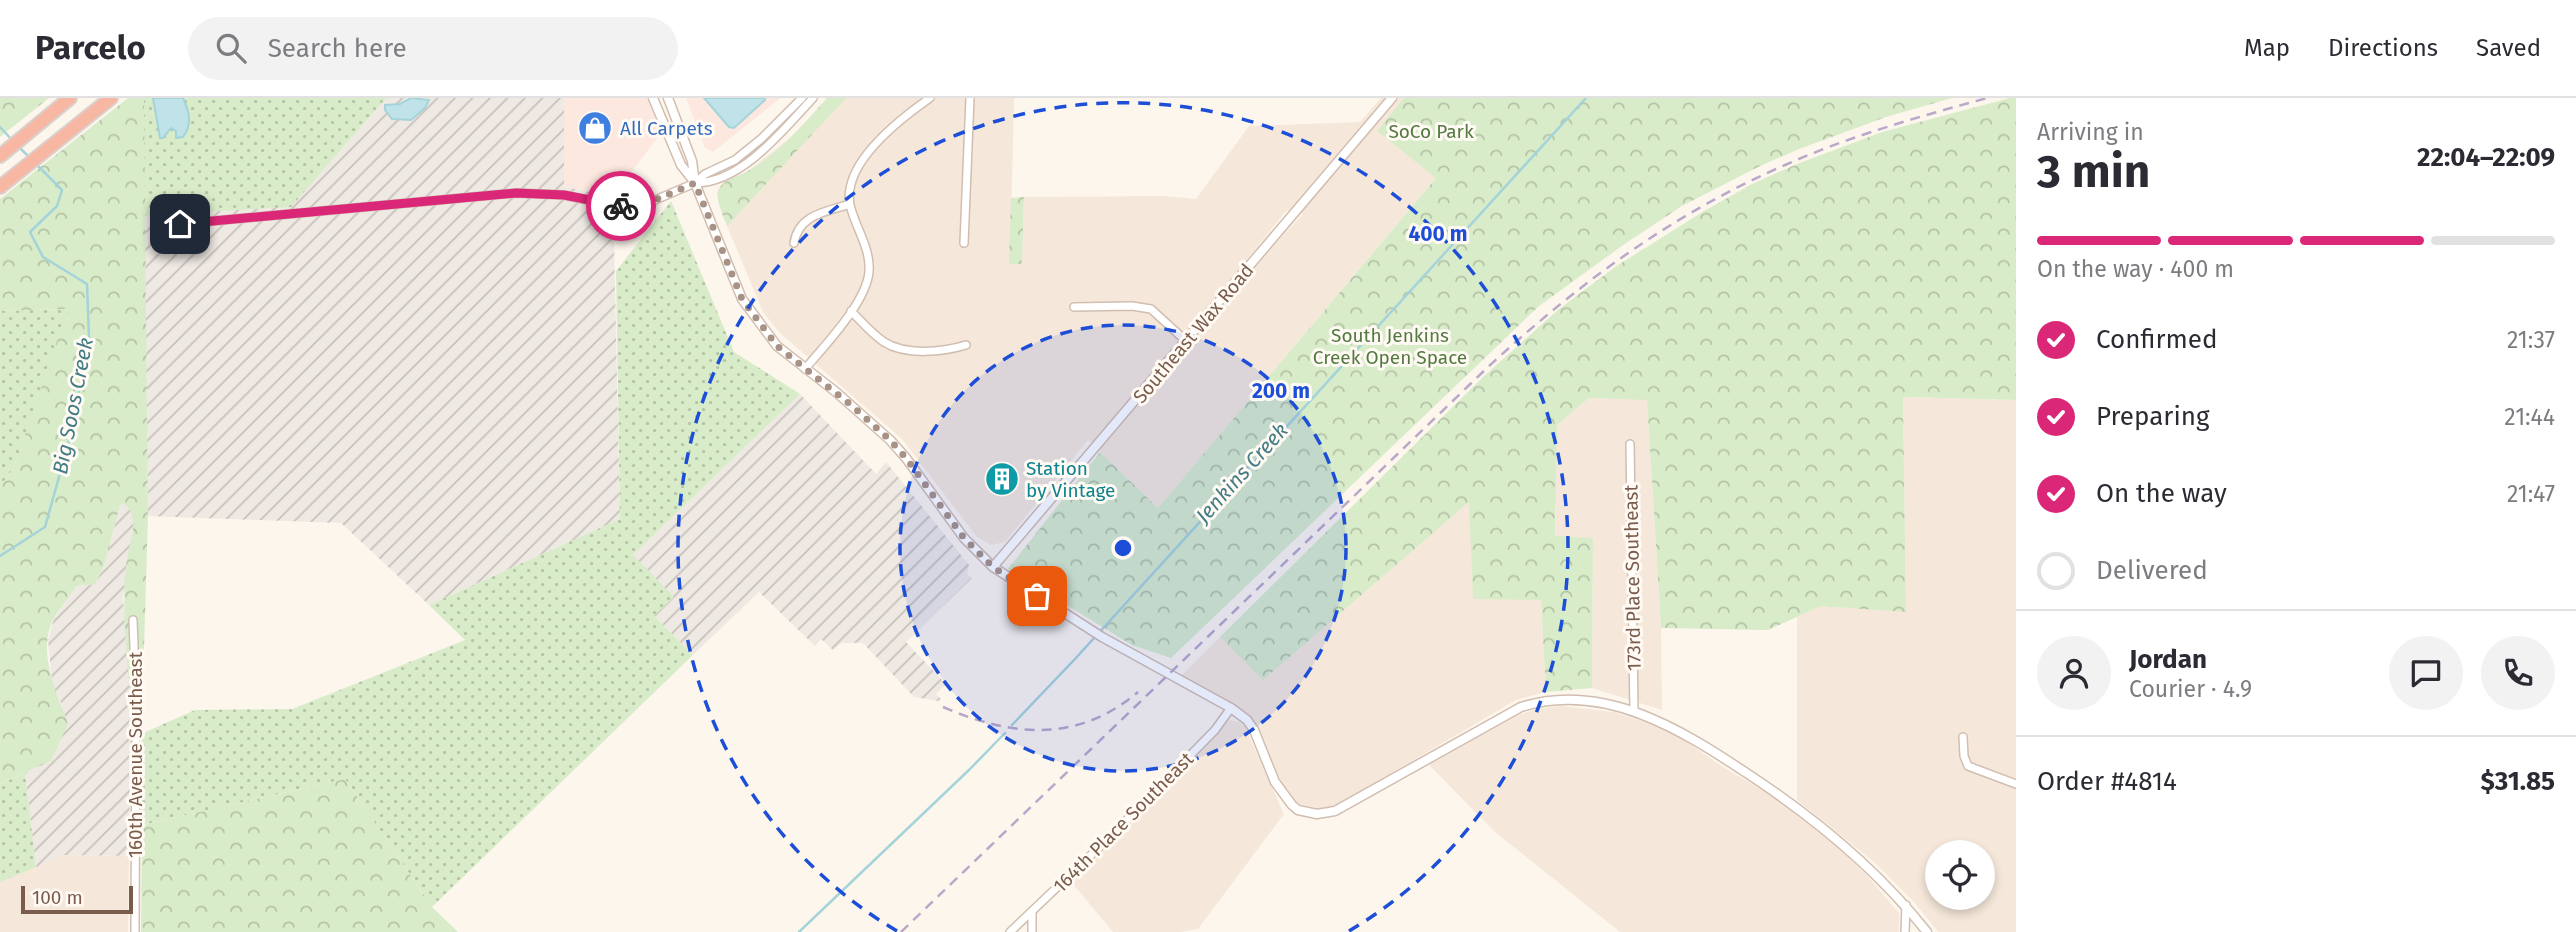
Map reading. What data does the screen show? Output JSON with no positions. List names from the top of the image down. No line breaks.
{"streets":{"street":["Southeast Wax Road","173rd Place Southeast","160th Avenue Southeast","164th Place Southeast"]},"water":["Big Soos Creek","Jenkins Creek"],"parks":["SoCo Park","South Jenkins Creek Open Space"],"places":{"shop":["All Carpets"],"building":["Station by Vintage"]},"scale_bar":"100 m","page":{"header":"Parcelo","search":"Search here","nav":["Map","Directions","Saved"],"heading":["3 min","Arriving in","22:04–22:09"],"panel":["Jordan","Courier · 4.9","Order #4814","$31.85"],"bar":"On the way · 400 m","list":[["Confirmed","21:37"],["Preparing","21:44"],["On the way","21:47"],"Delivered"],"scale":"100 m"},"rings":["400 m","200 m"]}
